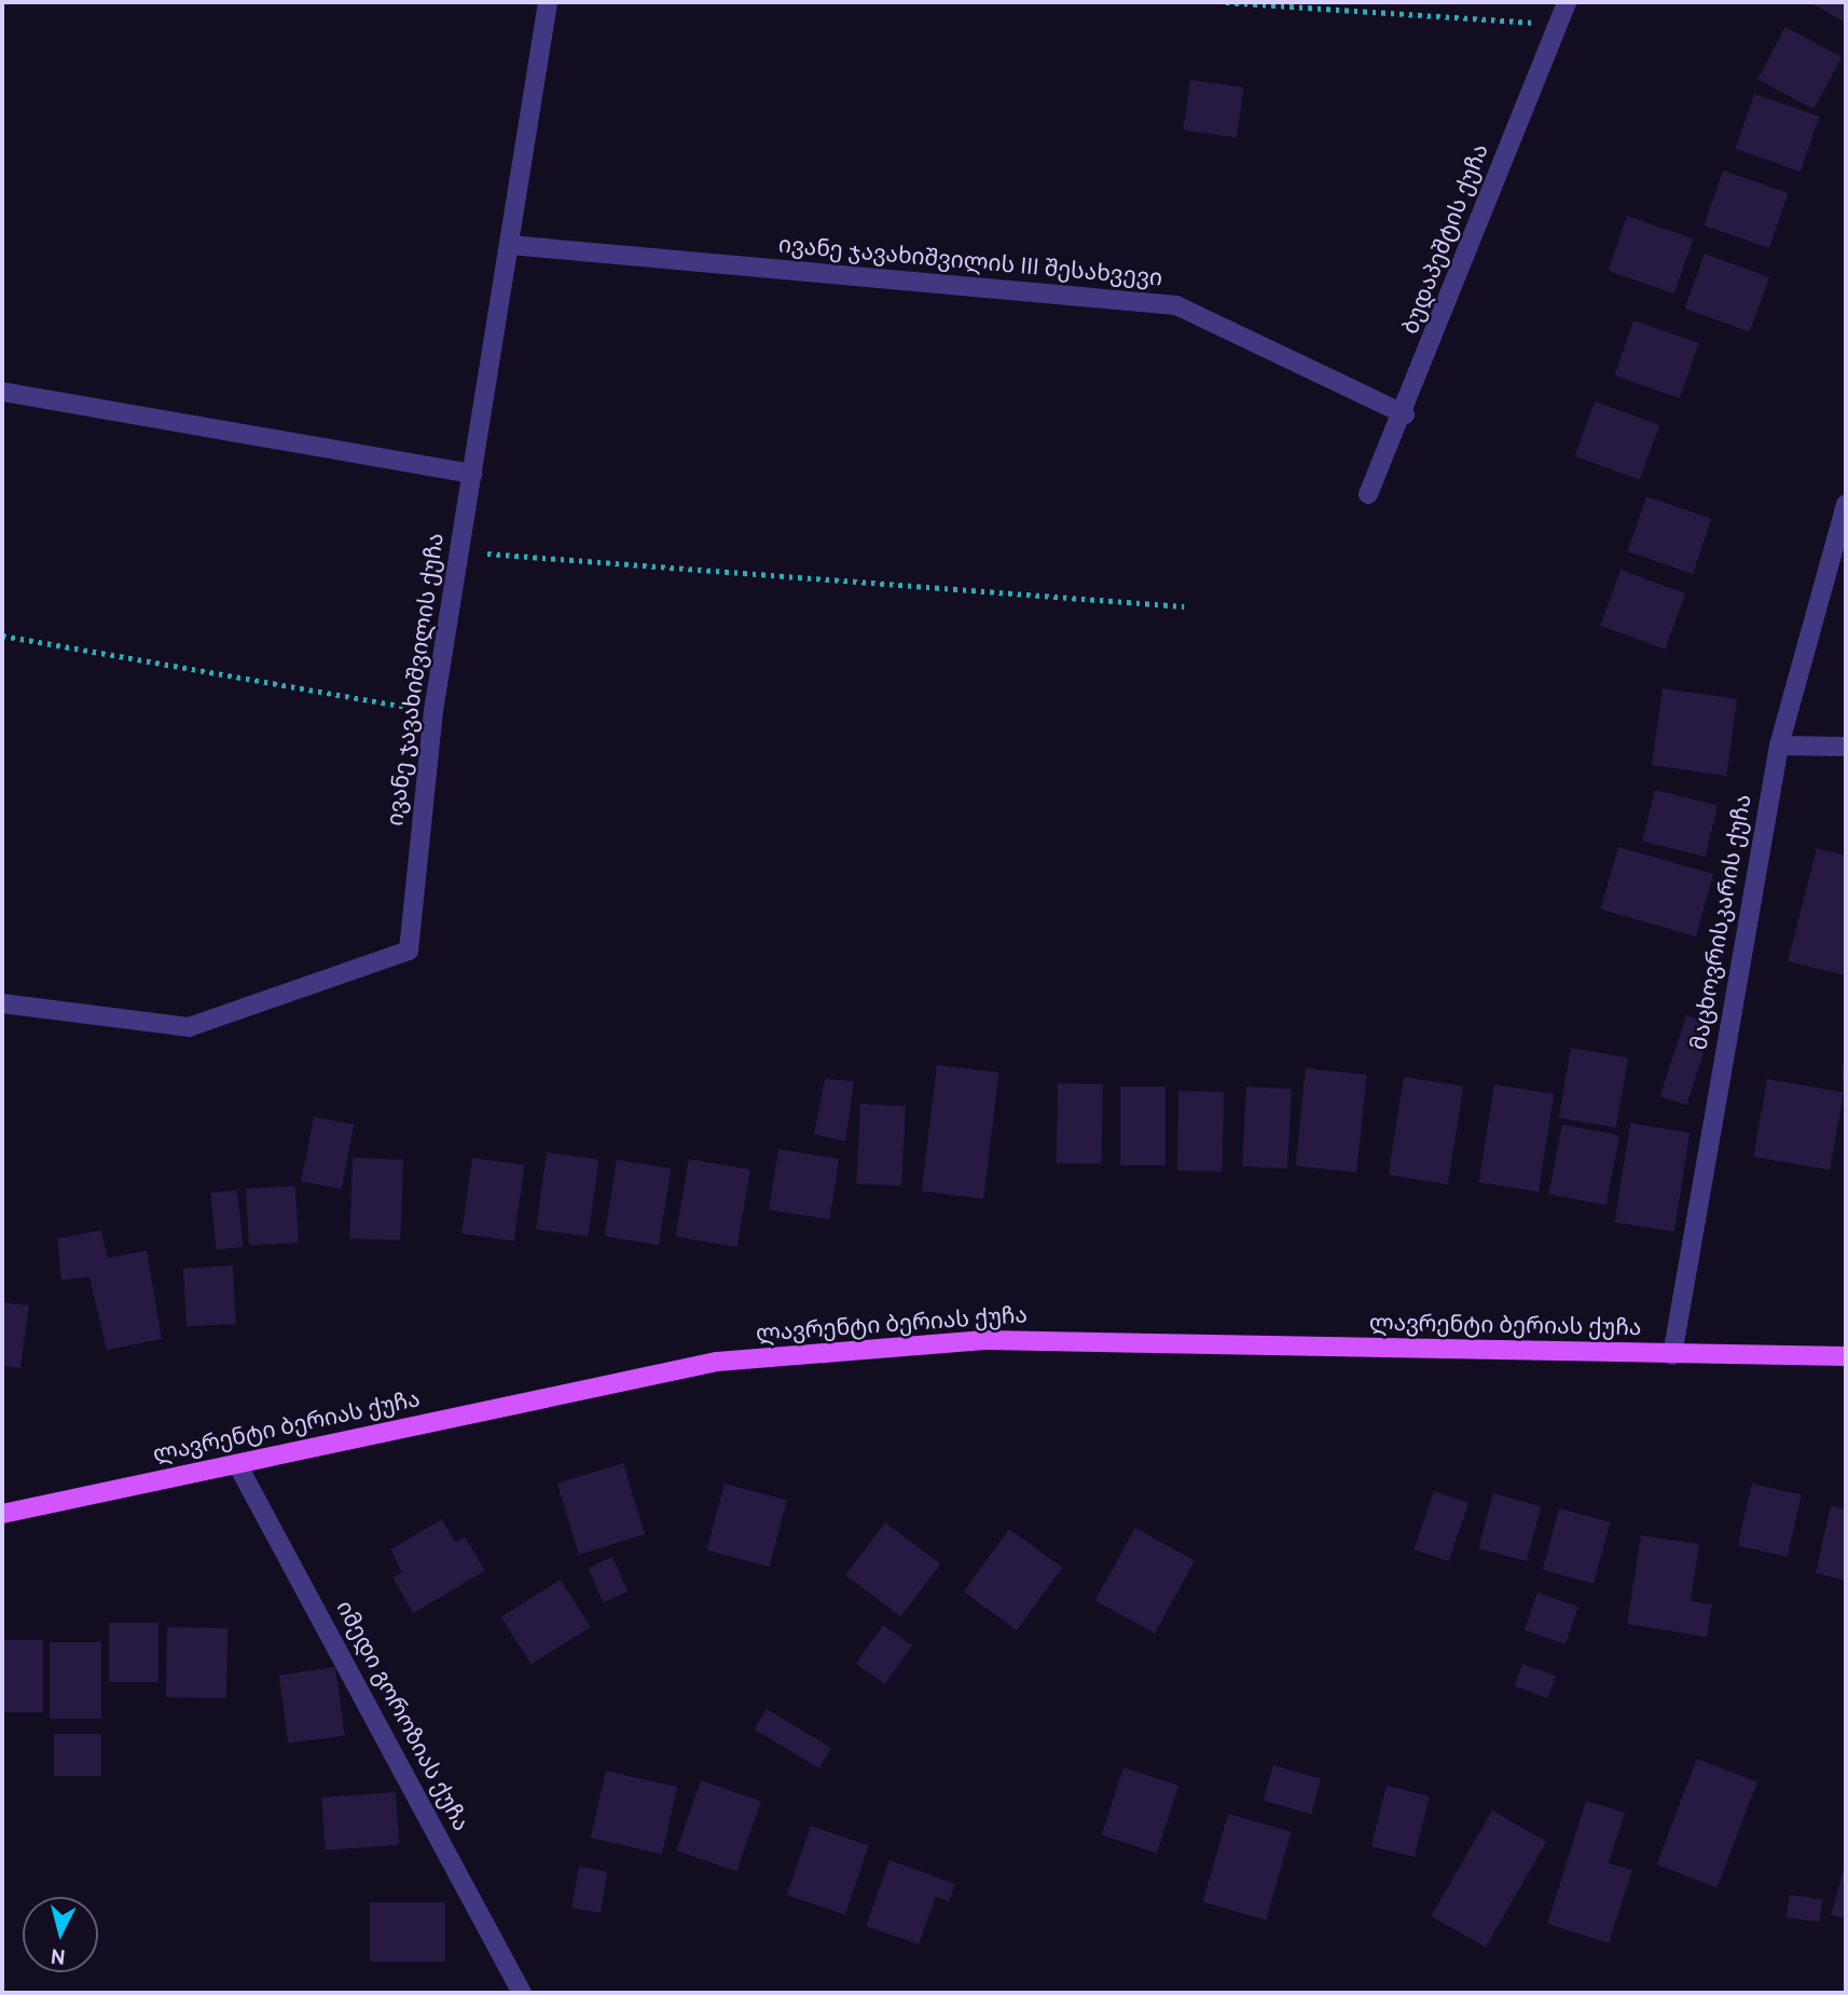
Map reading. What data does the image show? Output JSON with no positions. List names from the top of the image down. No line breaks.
{"streets":{"main road":["ლავრენტი ბერიას ქუჩა"],"street":["ბუდაპეშტის ქუჩა","ივანე ჯავახიშვილის III შესახვევი","ივანე ჯავახიშვილის ქუჩა","მაცხოვრისკარის ქუჩა","იმედი გოროზიას ქუჩა"]},"crossings":[["ბუდაპეშტის ქუჩა","ივანე ჯავახიშვილის III შესახვევი"],["ივანე ჯავახიშვილის III შესახვევი","ივანე ჯავახიშვილის ქუჩა"],["მაცხოვრისკარის ქუჩა","ლავრენტი ბერიას ქუჩა"],["ლავრენტი ბერიას ქუჩა","იმედი გოროზიას ქუჩა"]],"north":"bottom"}
